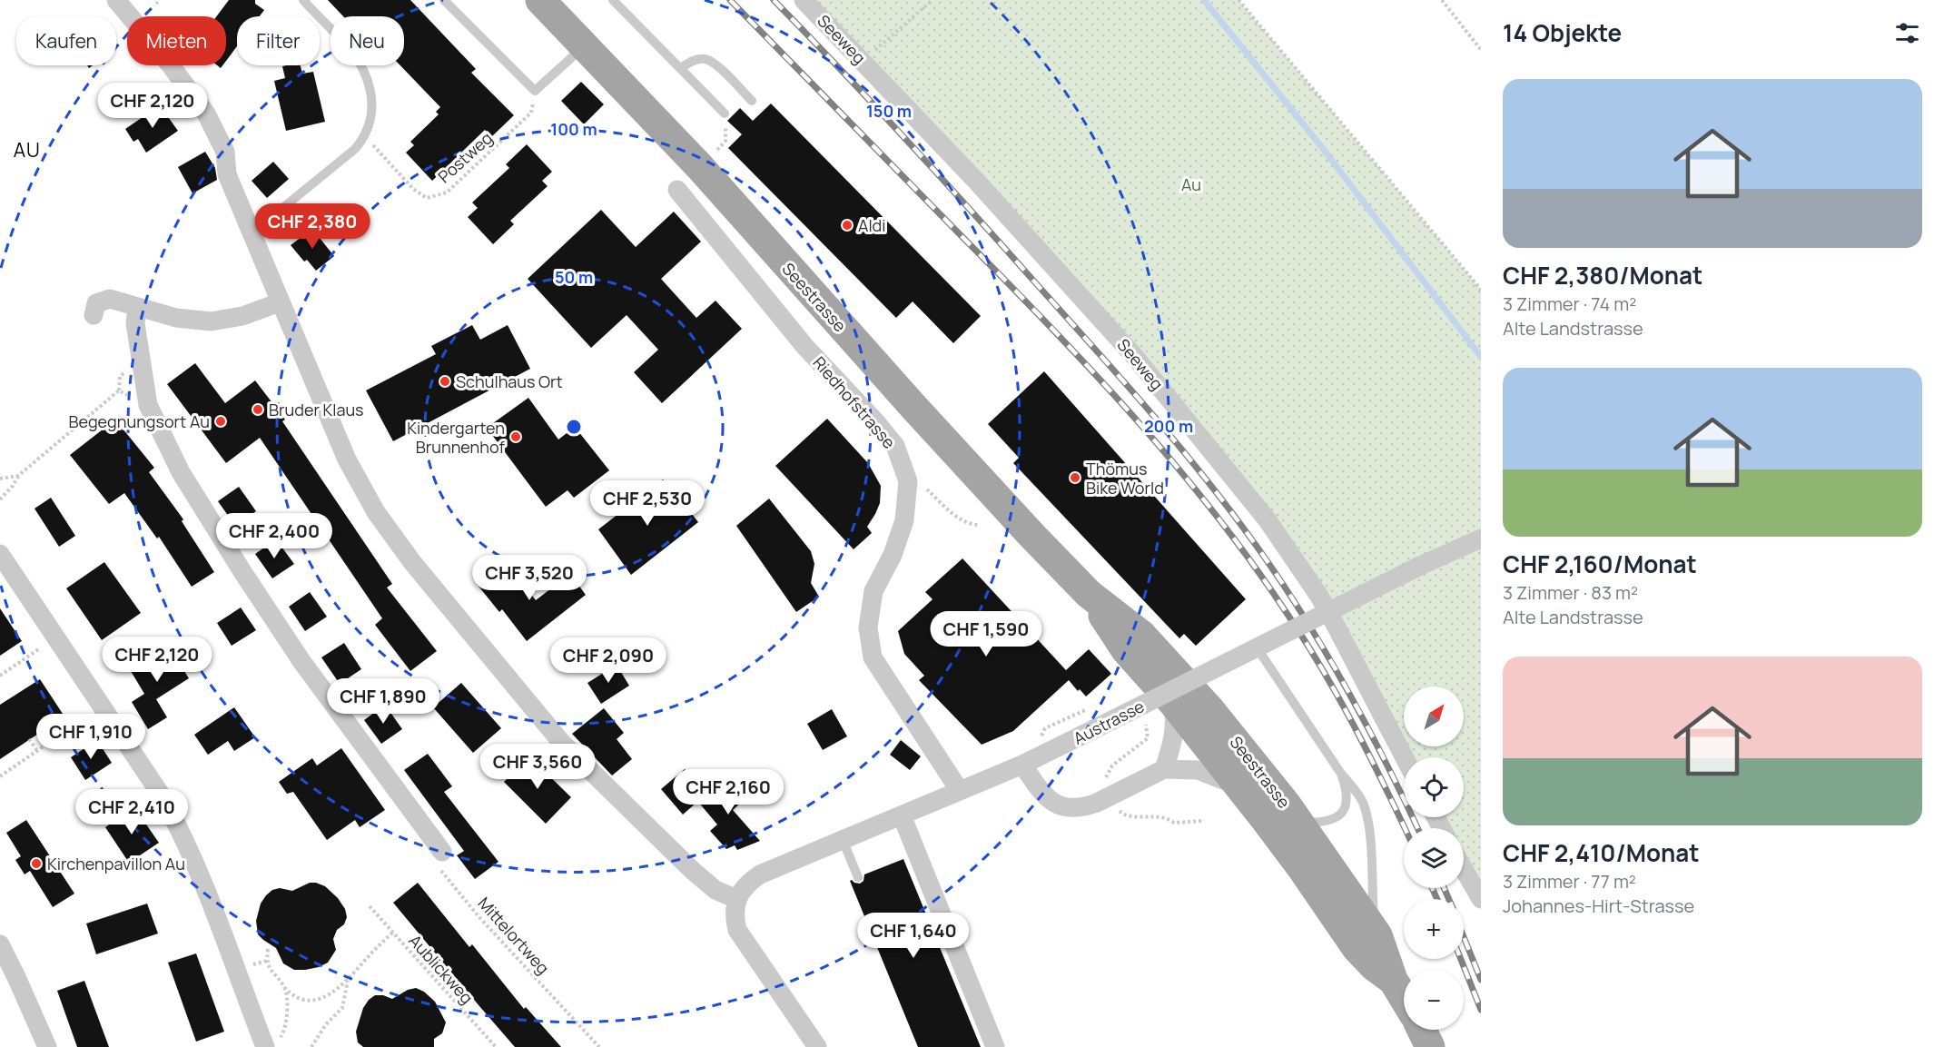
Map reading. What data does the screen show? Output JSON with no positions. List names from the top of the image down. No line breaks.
{"streets":{"main road":["Seestrasse"],"street":["Seeweg","Riedhofstrasse","Austrasse"],"path":["Postweg","Mittelortweg","Aublickweg"]},"crossings":[["Riedhofstrasse","Austrasse"]],"districts":["AU"],"parks":["Au"],"places":["Aldi","Schulhaus Ort","Bruder Klaus","Begegnungsort Au","Kindergarten Brunnenhof","Thömus Bike World","Kirchenpavillon Au"],"north":"top right","page":{"heading":"14 Objekte","chip":["Kaufen","Mieten","Filter","Neu"],"list":[{"name":"CHF 2,380/Monat","note":"3 Zimmer · 74 m² · Alte Landstrasse"},{"name":"CHF 2,160/Monat","note":"3 Zimmer · 83 m² · Alte Landstrasse"},{"name":"CHF 2,410/Monat","note":"3 Zimmer · 77 m² · Johannes-Hirt-Strasse"}],"price":["CHF 2,120","CHF 2,380","CHF 2,530","CHF 2,400","CHF 3,520","CHF 1,590","CHF 2,120","CHF 2,090","CHF 1,890","CHF 1,910","CHF 3,560","CHF 2,160","CHF 2,410","CHF 1,640"],"map_buttons":["+","−"]},"rings":["150 m","100 m","50 m","200 m"]}
